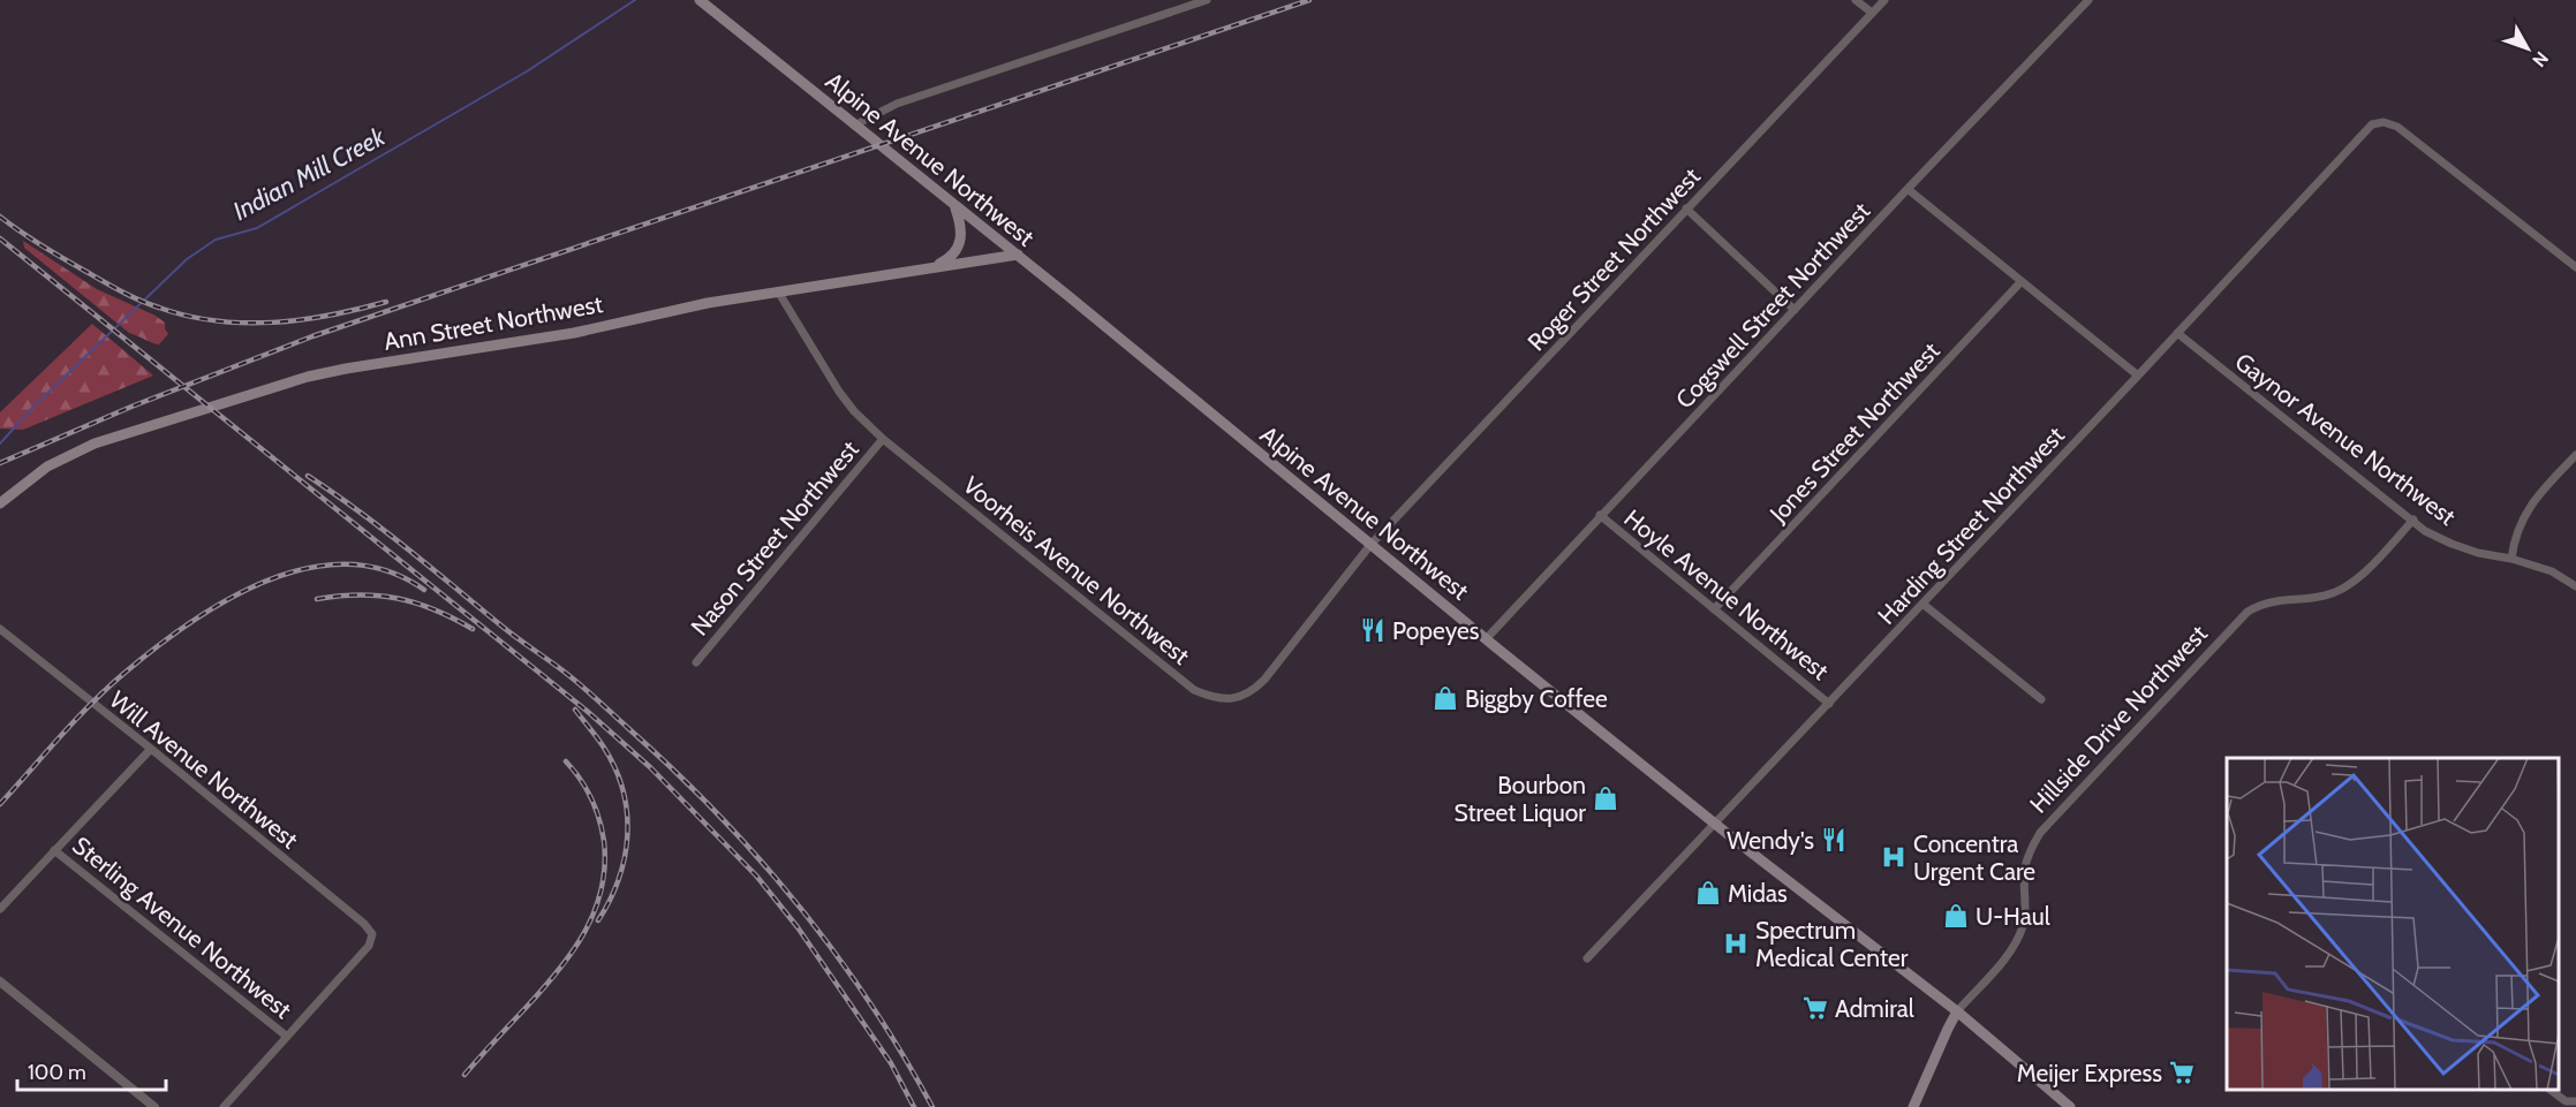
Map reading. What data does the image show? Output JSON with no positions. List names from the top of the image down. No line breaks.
{"streets":{"main road":["Alpine Avenue Northwest","Ann Street Northwest","Hillside Drive Northwest"],"street":["Roger Street Northwest","Cogswell Street Northwest","Jones Street Northwest","Gaynor Avenue Northwest","Harding Street Northwest","Nason Street Northwest","Voorheis Avenue Northwest","Hoyle Avenue Northwest","Will Avenue Northwest","Sterling Avenue Northwest"]},"crossings":[["Alpine Avenue Northwest","Roger Street Northwest"],["Alpine Avenue Northwest","Cogswell Street Northwest"],["Alpine Avenue Northwest","Ann Street Northwest"],["Alpine Avenue Northwest","Harding Street Northwest"],["Alpine Avenue Northwest","Voorheis Avenue Northwest"],["Alpine Avenue Northwest","Hillside Drive Northwest"],["Roger Street Northwest","Voorheis Avenue Northwest"],["Cogswell Street Northwest","Hoyle Avenue Northwest"],["Ann Street Northwest","Voorheis Avenue Northwest"],["Jones Street Northwest","Hoyle Avenue Northwest"],["Gaynor Avenue Northwest","Harding Street Northwest"],["Gaynor Avenue Northwest","Hillside Drive Northwest"],["Harding Street Northwest","Hoyle Avenue Northwest"],["Nason Street Northwest","Voorheis Avenue Northwest"],["Will Avenue Northwest","Sterling Avenue Northwest"]],"water":["Indian Mill Creek"],"places":{"restaurant":["Popeyes","Wendy's"],"shop":["Biggby Coffee","Bourbon Street Liquor","Midas","U-Haul"],"hospital":["Concentra Urgent Care","Spectrum Medical Center"],"supermarket":["Admiral","Meijer Express"]},"scale_bar":"100 m","north":"bottom right"}
